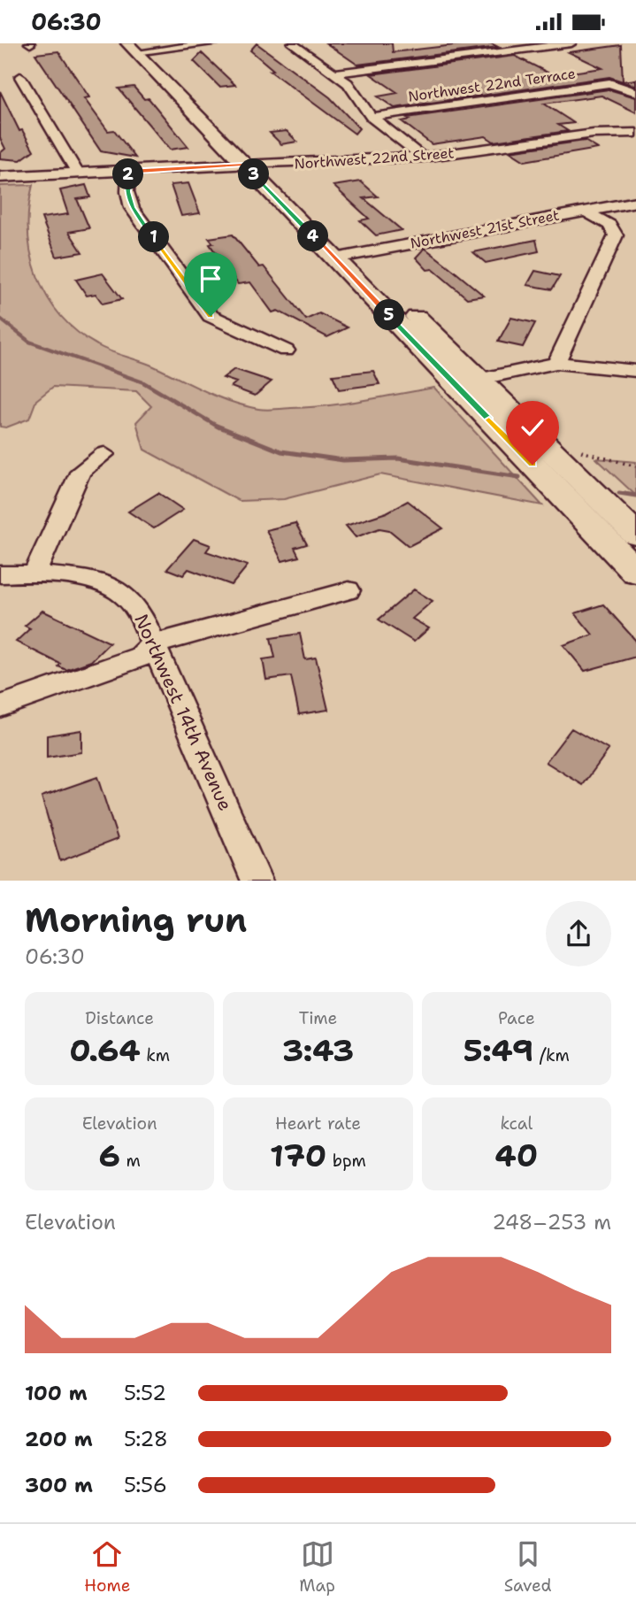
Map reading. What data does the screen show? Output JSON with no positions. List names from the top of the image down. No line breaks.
{"streets":{"street":["Northwest 22nd Terrace","Northwest 22nd Street","Northwest 21st Street","Northwest 14th Avenue"]},"page":{"status":"06:30","pins":["2","3","4","1","5"],"heading":["Morning run","06:30"],"stats":[["Distance","0.64 km"],["Time","3:43"],["Pace","5:49 /km"],["Elevation","6 m"],["Heart rate","170 bpm"],["kcal","40"]],"chart":["Elevation","248–253 m"],"list":[{"name":"100 m","note":"5:52"},{"name":"200 m","note":"5:28"},{"name":"300 m","note":"5:56"}],"tabs":["Home","Map","Saved"]}}
